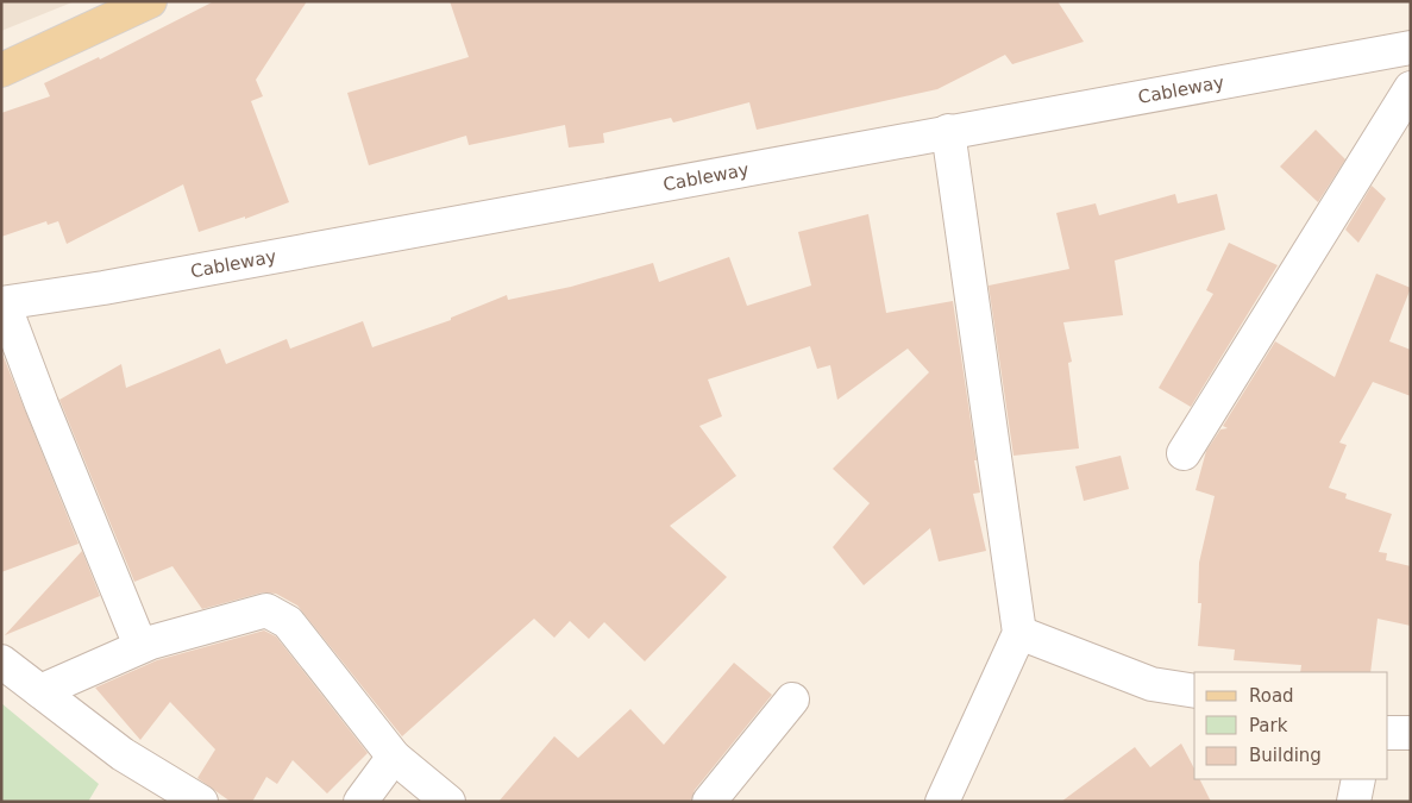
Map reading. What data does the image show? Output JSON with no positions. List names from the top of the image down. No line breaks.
{"streets":{"street":["Cableway"]},"legend":["Road","Park","Building"]}
